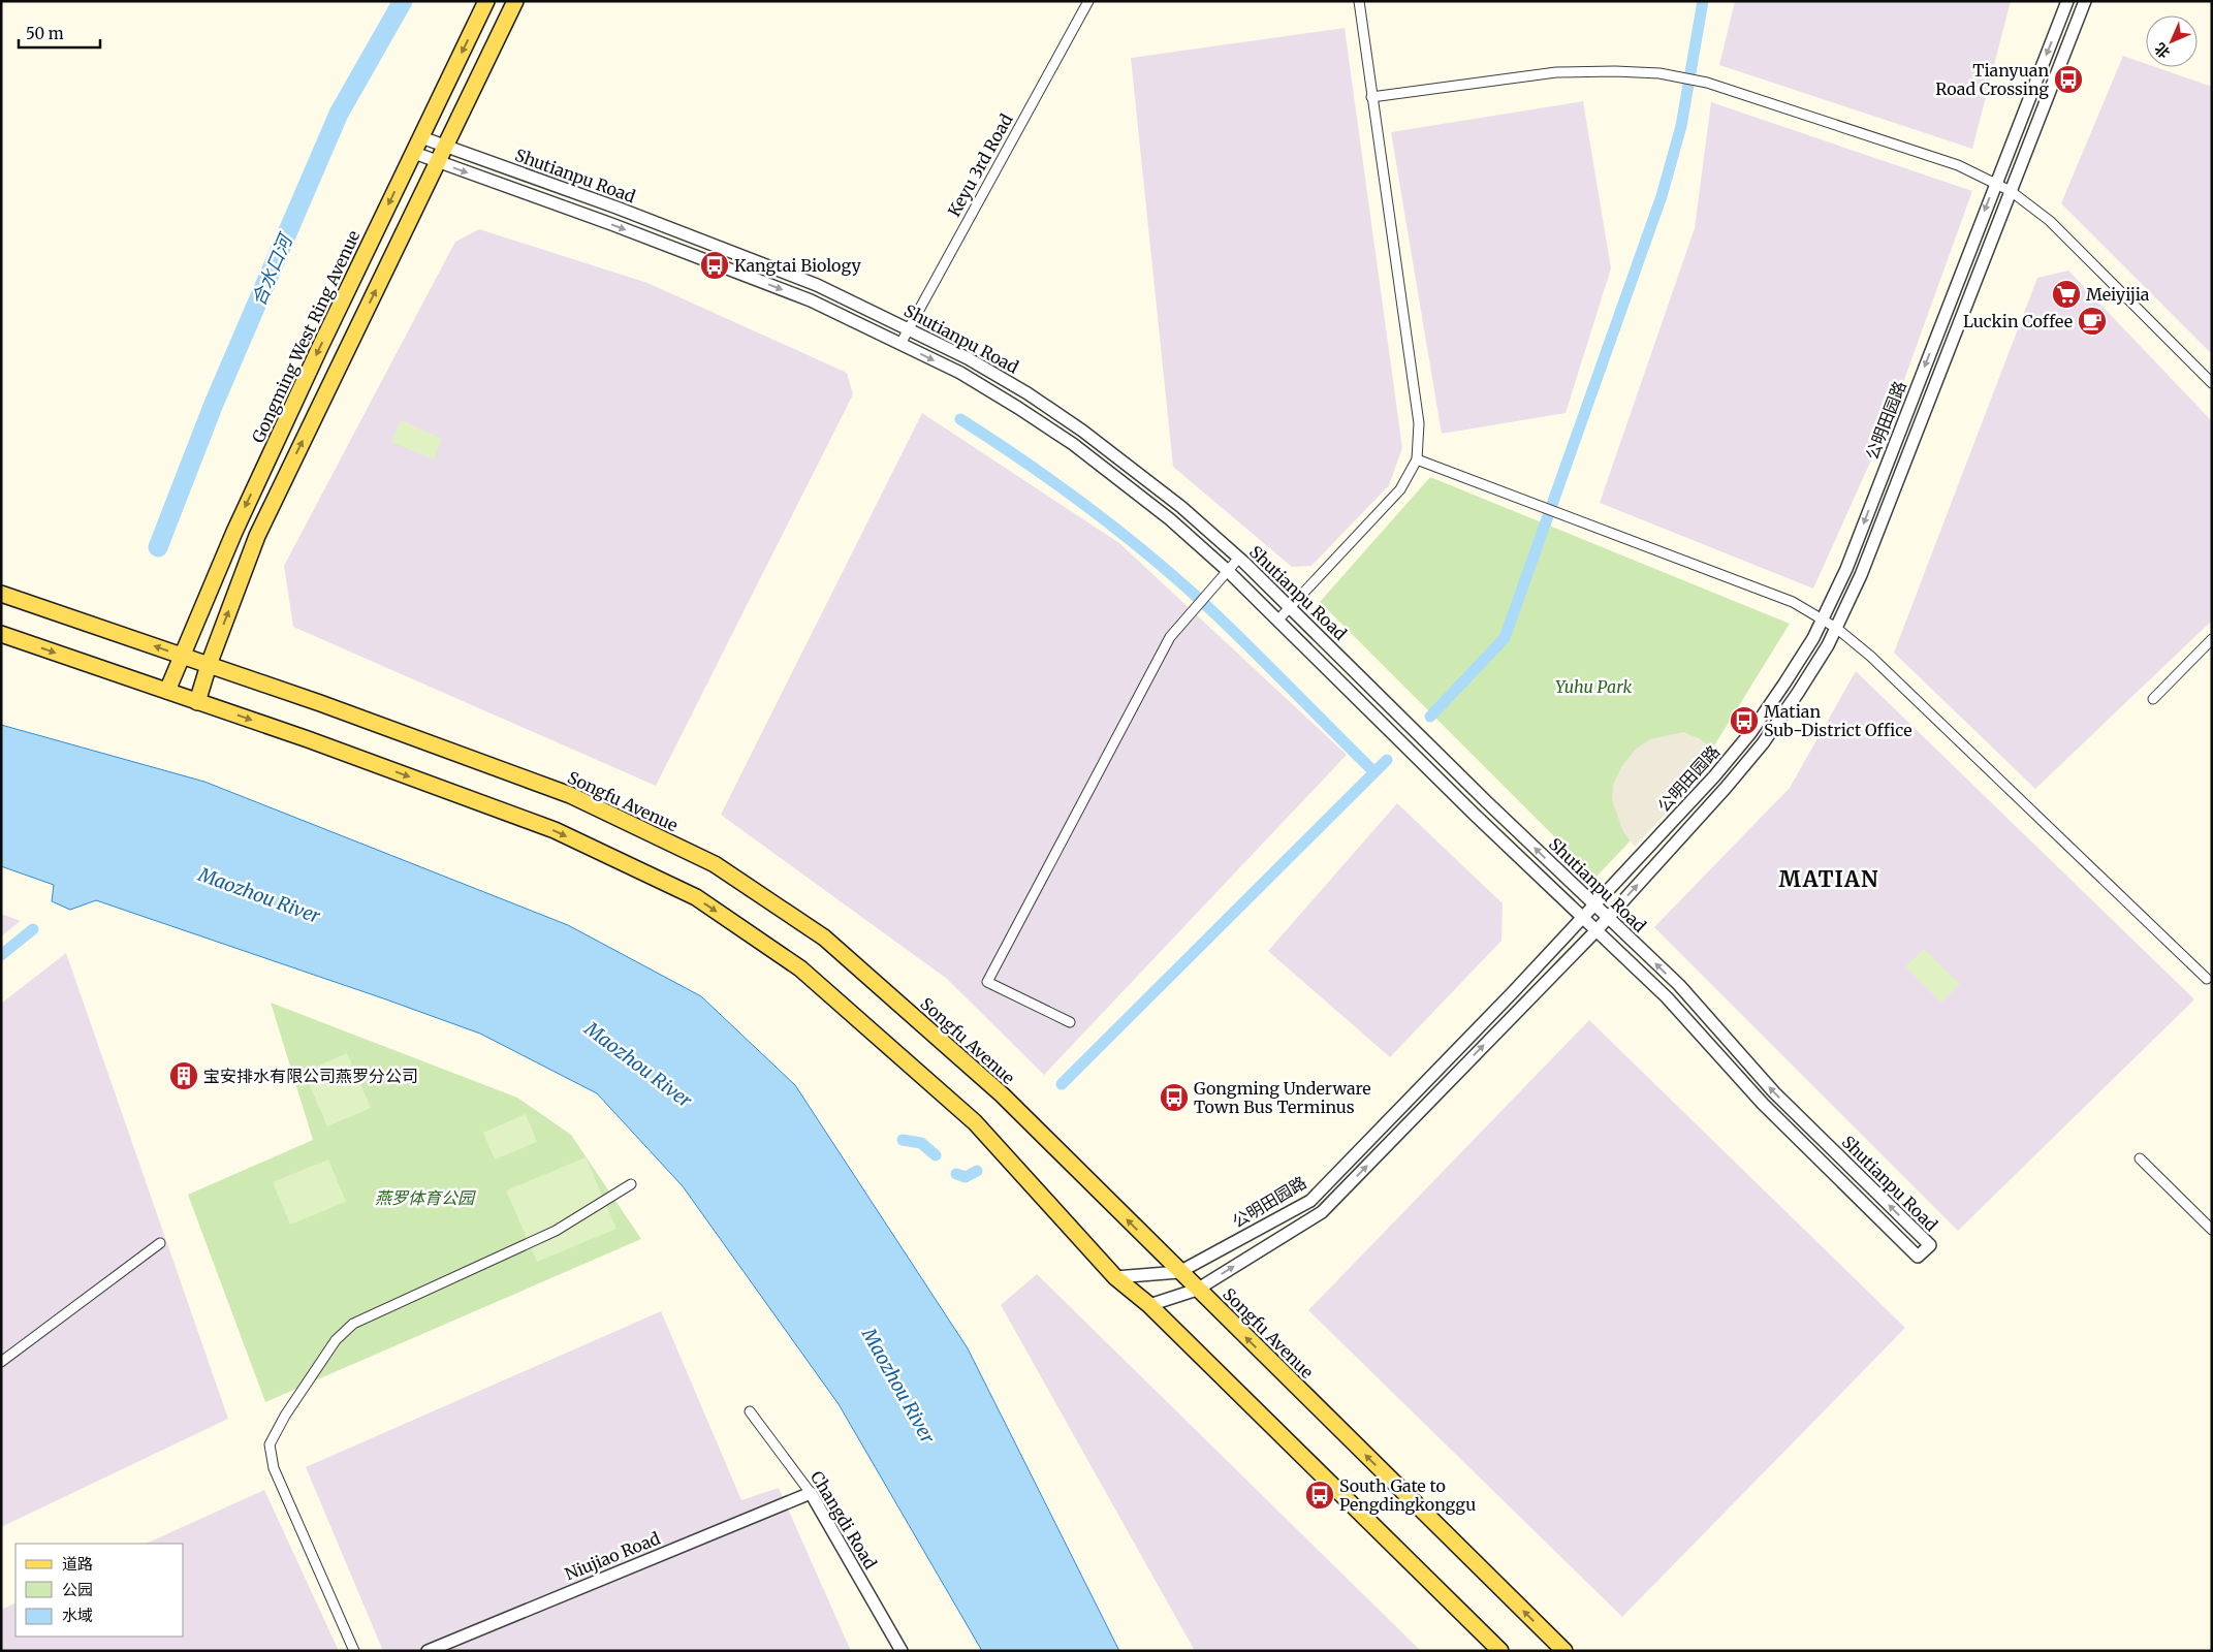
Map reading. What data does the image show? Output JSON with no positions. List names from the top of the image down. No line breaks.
{"streets":{"main road":["Gongming West Ring Avenue","Songfu Avenue"],"street":["Keyu 3rd Road","Shutianpu Road","公明田园路","Changdi Road","Niujiao Road"]},"crossings":[["Keyu 3rd Road","Shutianpu Road"],["Shutianpu Road","Gongming West Ring Avenue"],["Shutianpu Road","公明田园路"],["Gongming West Ring Avenue","Songfu Avenue"],["公明田园路","Songfu Avenue"],["Changdi Road","Niujiao Road"]],"districts":["MATIAN"],"water":["合水口河","Maozhou River"],"parks":["Yuhu Park","燕罗体育公园"],"places":{"bus stop":["Tianyuan Road Crossing","Kangtai Biology","Matian Sub-District Office","Gongming Underware Town Bus Terminus","South Gate to Pengdingkonggu"],"supermarket":["Meiyijia"],"cafe":["Luckin Coffee"],"building":["宝安排水有限公司燕罗分公司"]},"legend":["道路","公园","水域"],"scale_bar":"50 m","north":"bottom left"}
